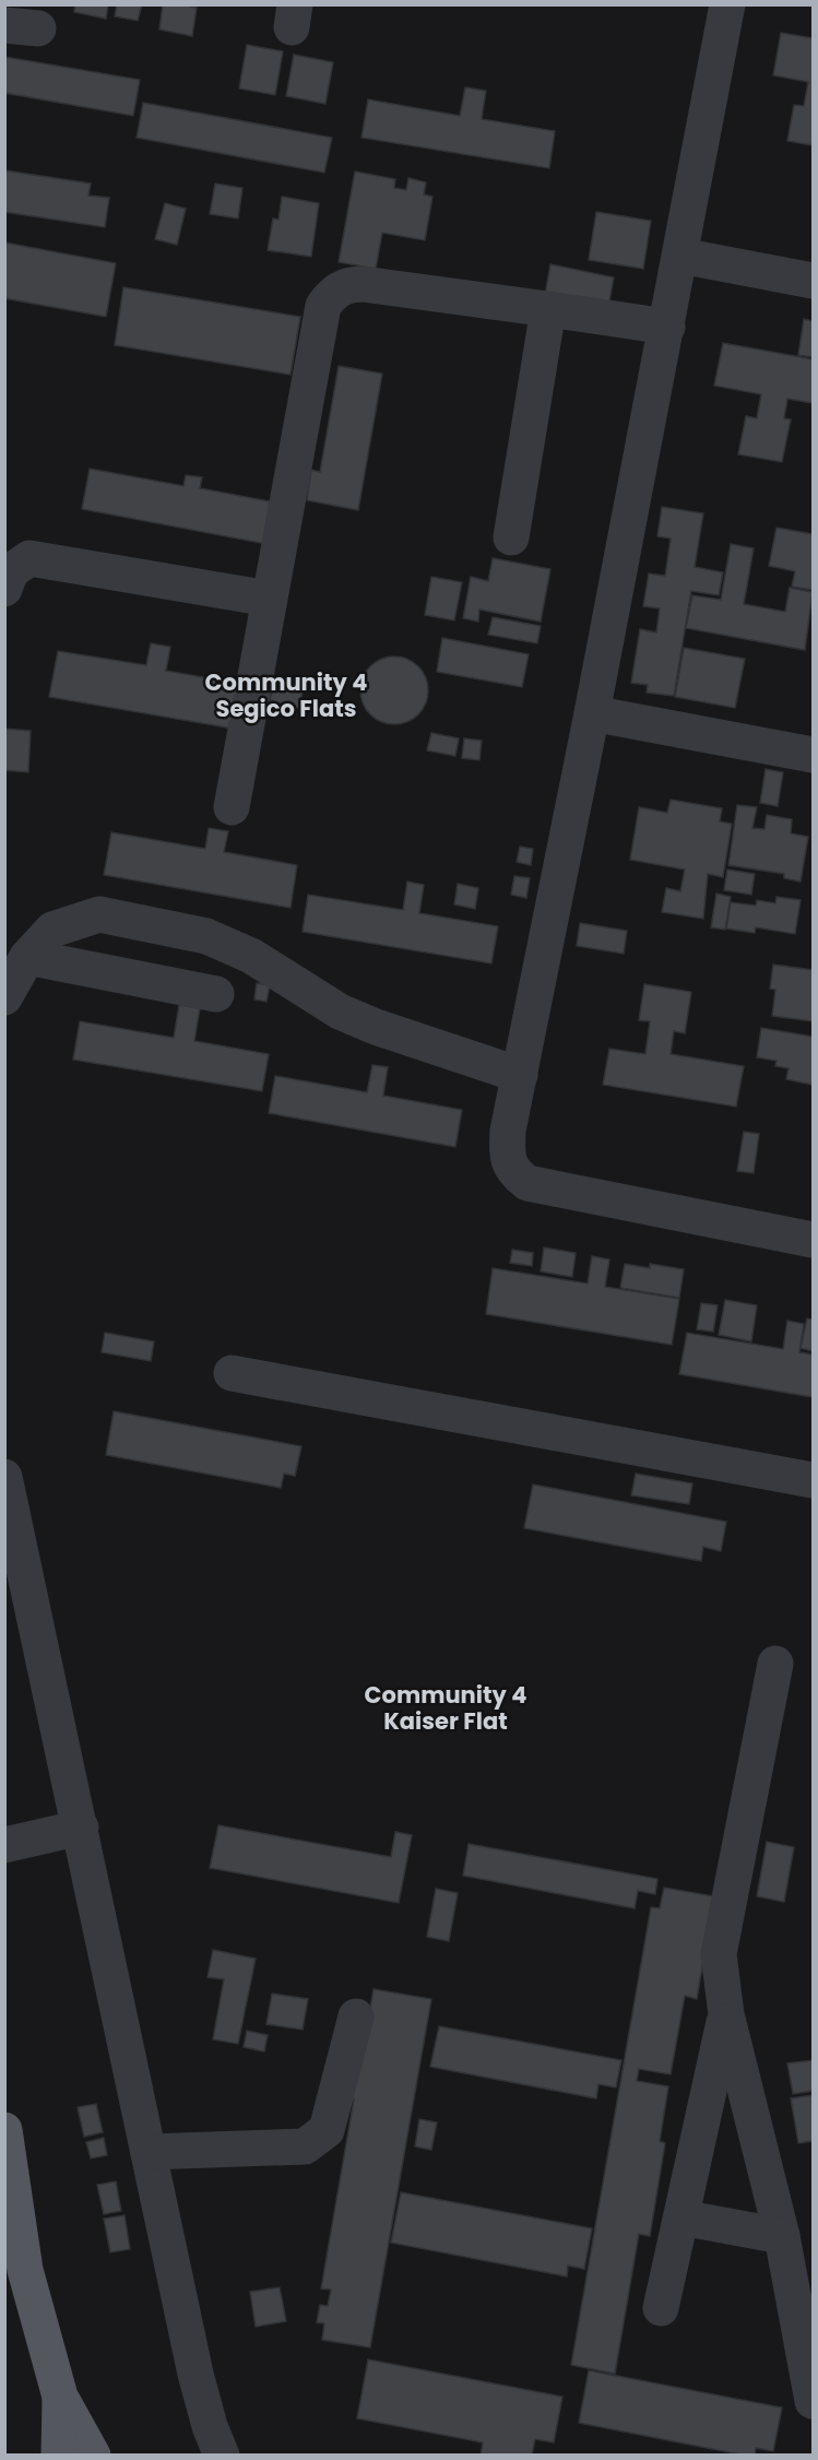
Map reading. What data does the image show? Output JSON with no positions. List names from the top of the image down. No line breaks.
{"districts":["Community 4 Segico Flats","Community 4 Kaiser Flat"]}
